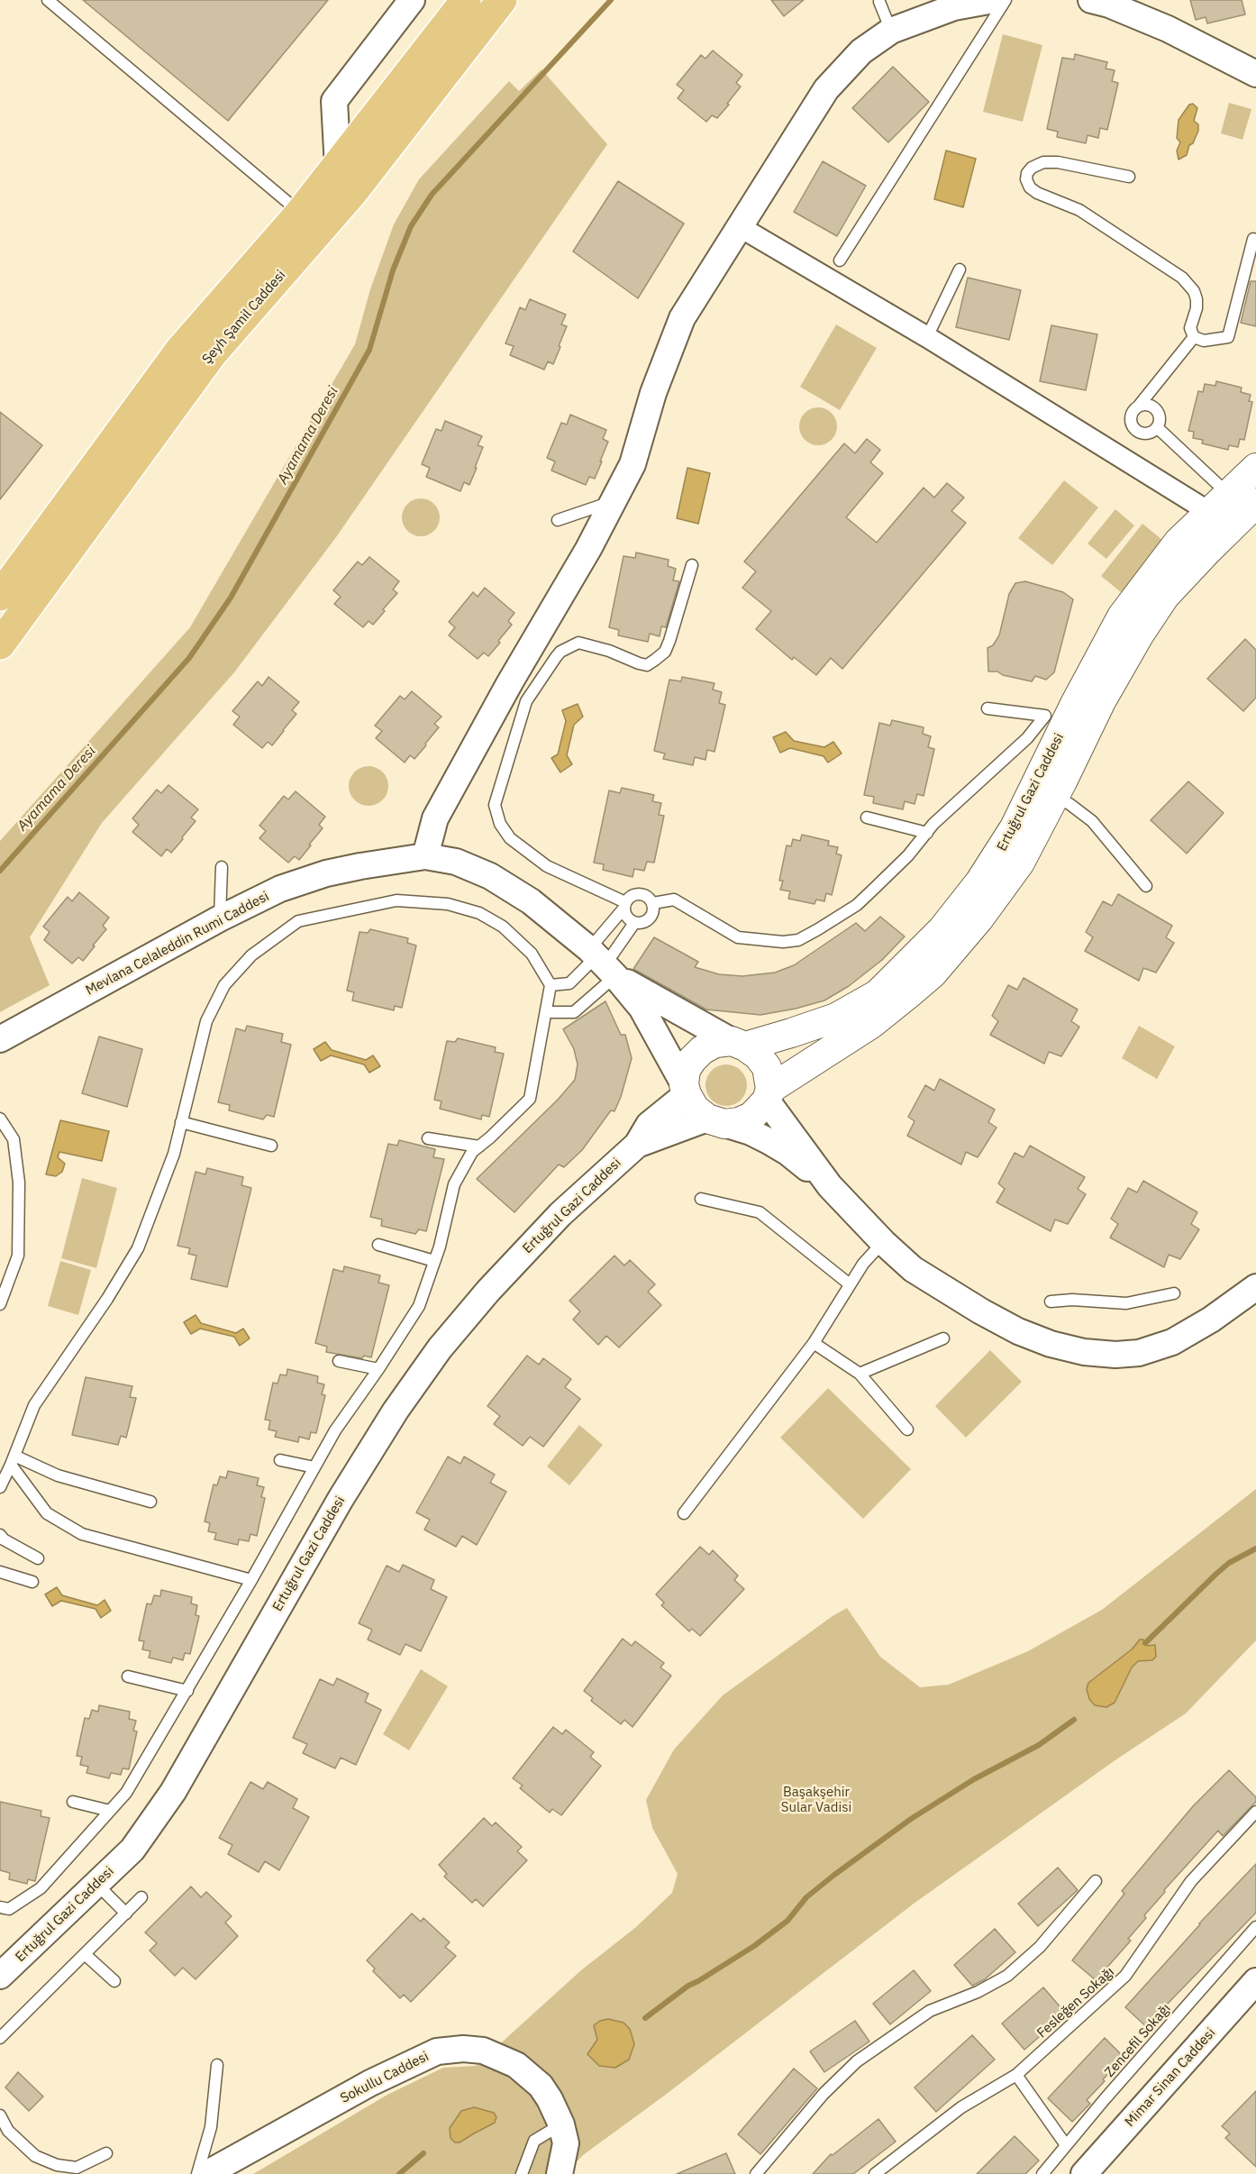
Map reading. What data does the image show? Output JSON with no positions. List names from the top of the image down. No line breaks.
{"streets":{"main road":["Şeyh Şamil Caddesi","Ertuğrul Gazi Caddesi"],"street":["Mevlana Celaleddin Rumi Caddesi","Sokullu Caddesi","Mimar Sinan Caddesi"],"lane":["Fesleğen Sokağı","Zencefil Sokağı"]},"water":["Ayamama Deresi"],"parks":["Başakşehir Sular Vadisi"]}
